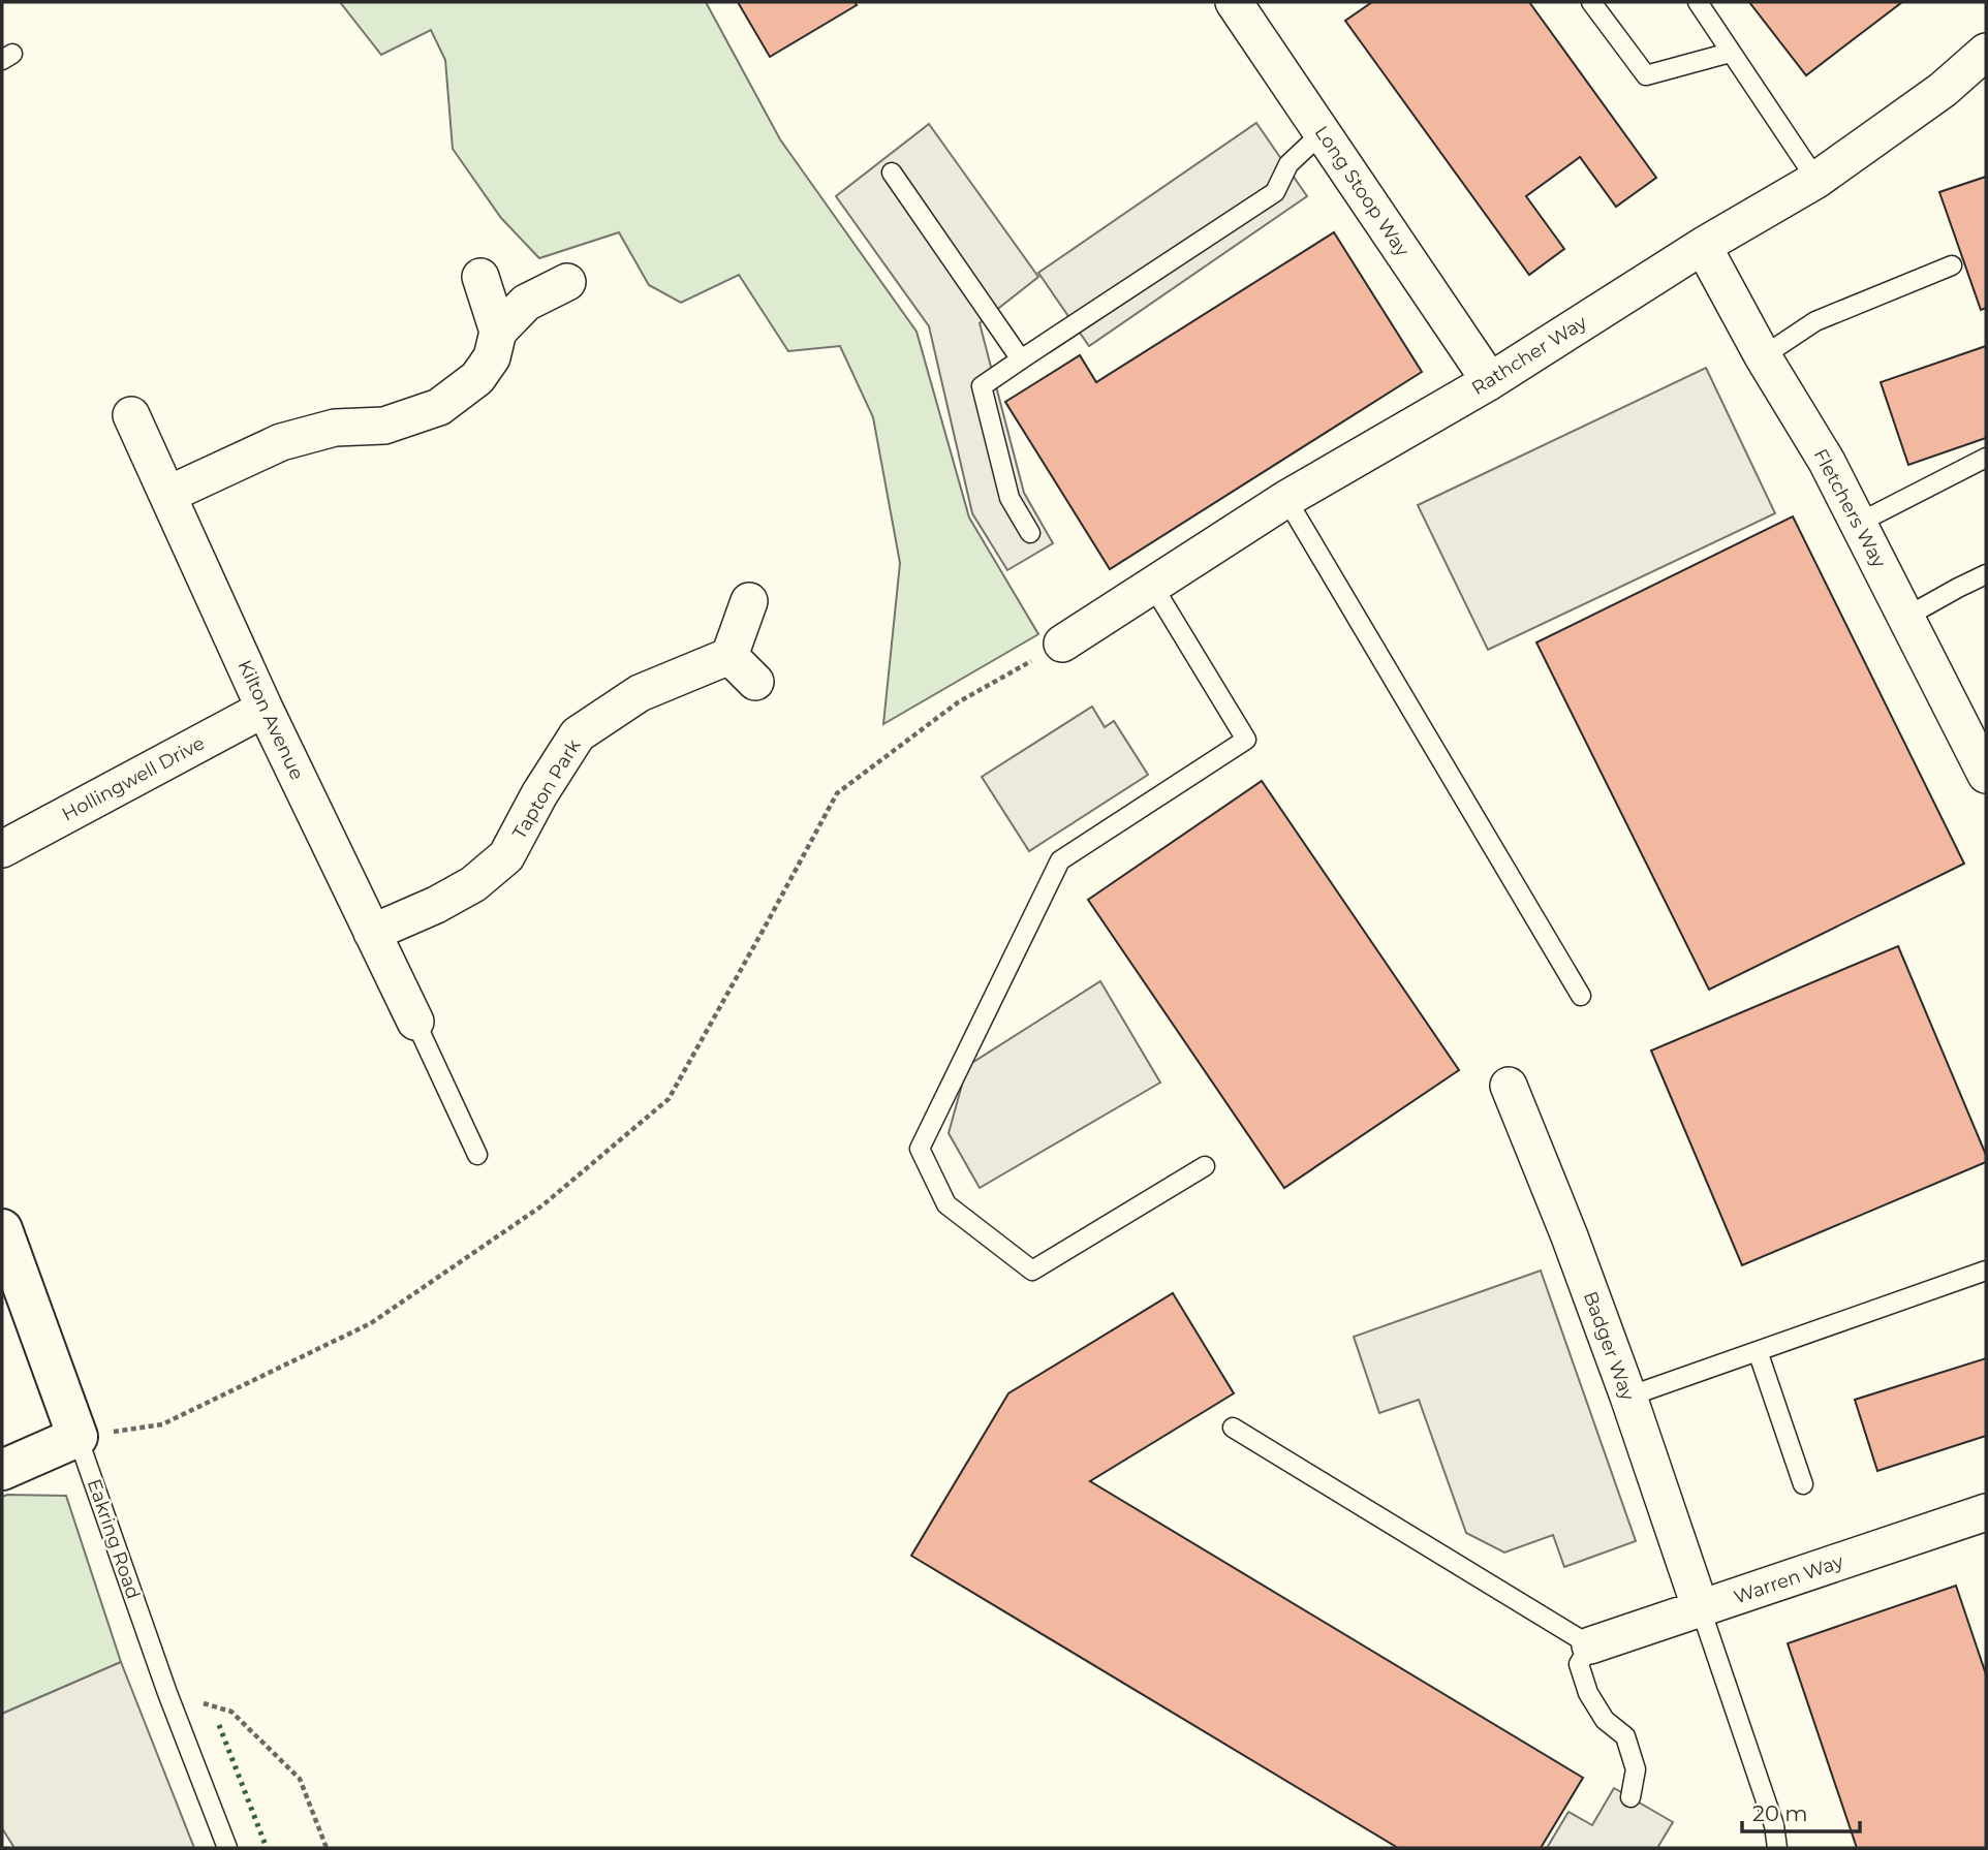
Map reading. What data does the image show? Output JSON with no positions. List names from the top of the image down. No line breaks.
{"streets":{"street":["Long Stoop Way","Rathcher Way","Fletchers Way","Kilton Avenue","Hollingwell Drive","Tapton Park","Badger Way","Eakring Road","Warren Way"]},"crossings":[["Long Stoop Way","Rathcher Way"],["Rathcher Way","Fletchers Way"],["Kilton Avenue","Hollingwell Drive"],["Kilton Avenue","Tapton Park"],["Badger Way","Warren Way"]],"scale_bar":"20 m"}
